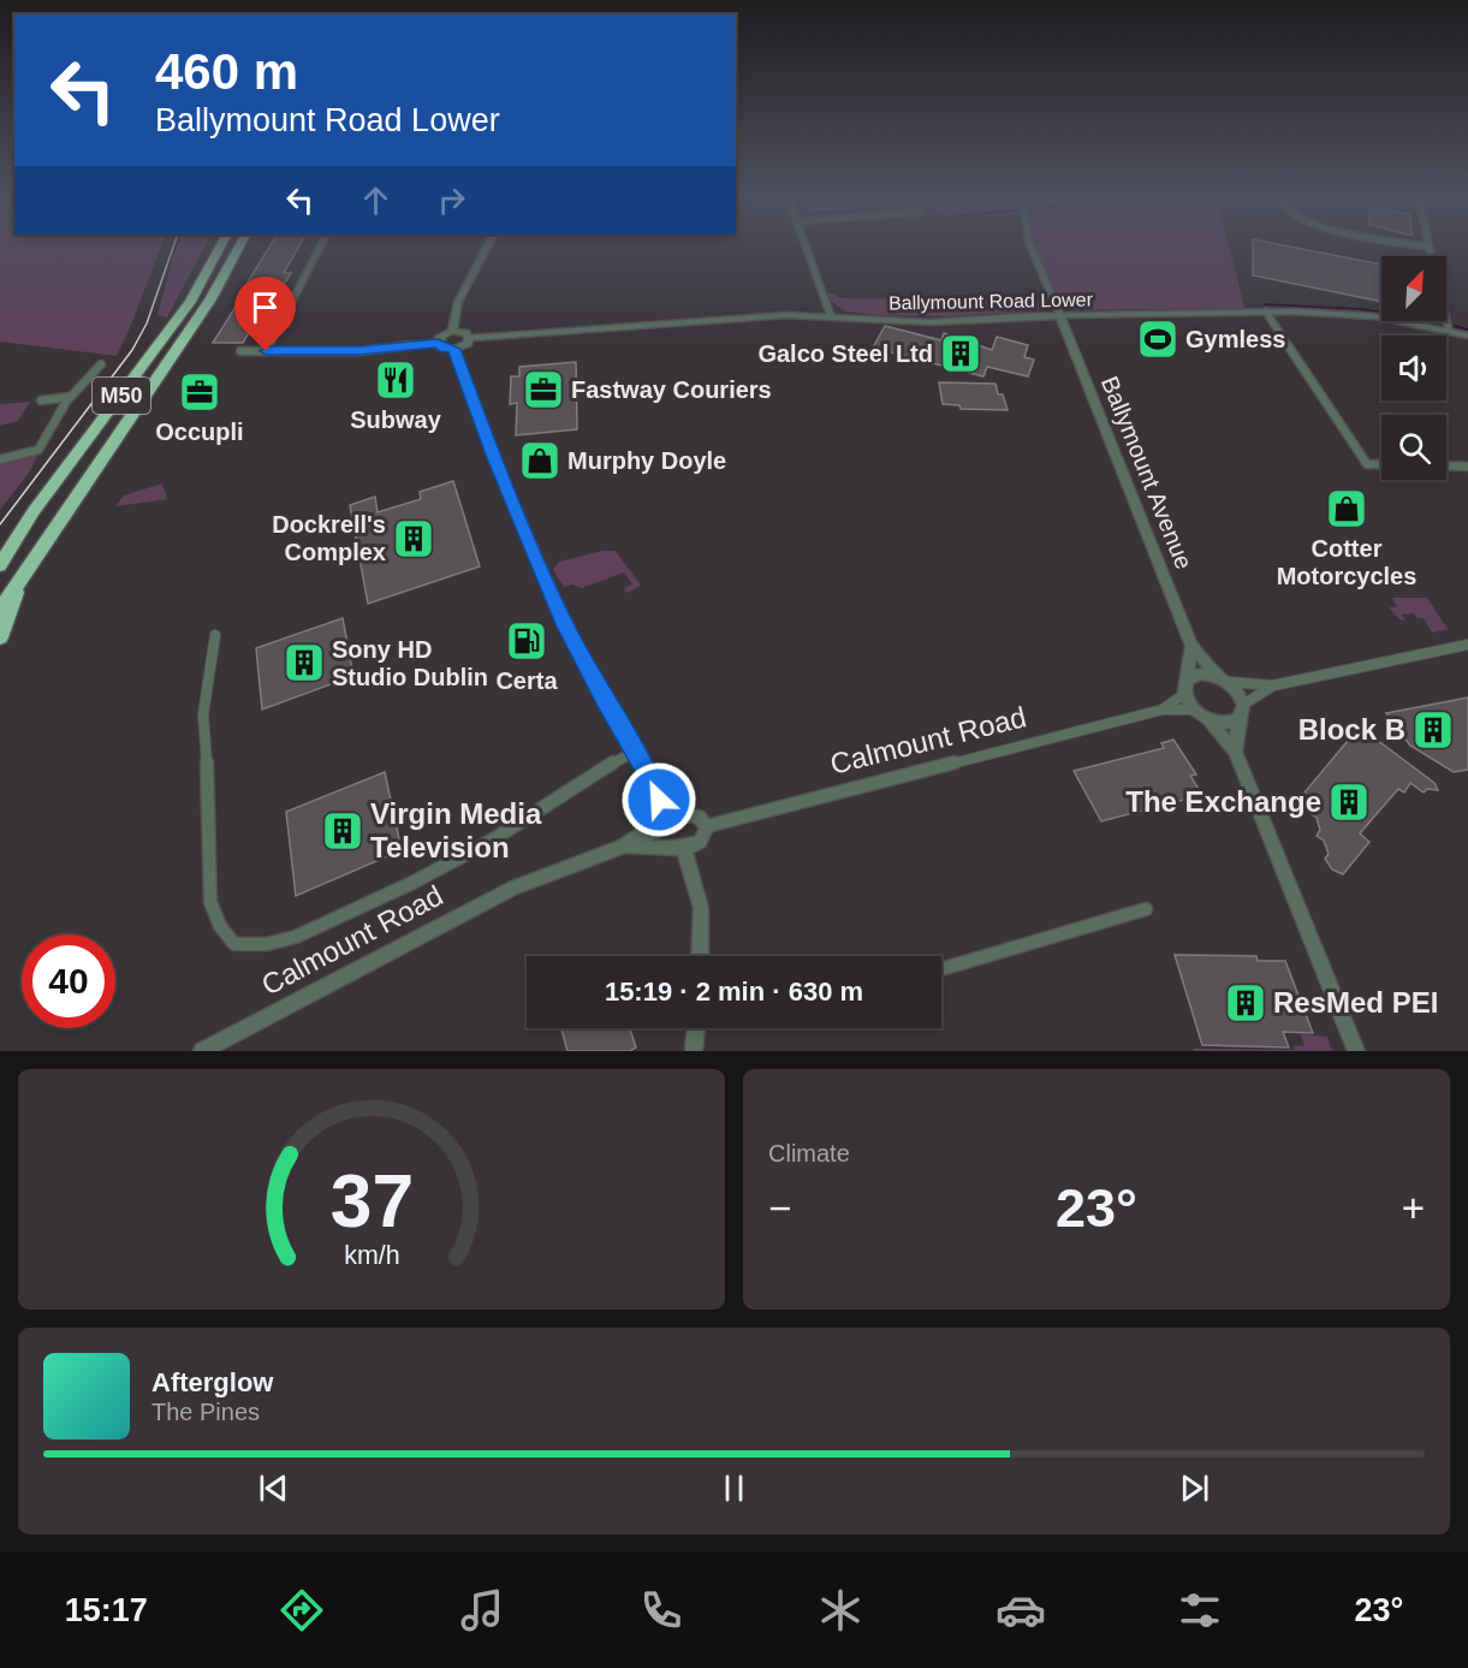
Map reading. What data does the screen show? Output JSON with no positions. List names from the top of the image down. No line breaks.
{"streets":{"highway":["M50"],"street":["Ballymount Road Lower","Ballymount Avenue","Calmount Road"]},"crossings":[["Ballymount Road Lower","Ballymount Avenue"],["Ballymount Avenue","Calmount Road"]],"places":{"sports":["Gymless"],"building":["Galco Steel Ltd","Dockrell's Complex","Sony HD Studio Dublin","Block B","The Exchange","Virgin Media Television","ResMed PEI"],"restaurant":["Subway"],"office":["Fastway Couriers","Occupli"],"shop":["Murphy Doyle","Cotter Motorcycles"],"fuel station":["Certa"]},"north":"top right","page":{"turn":["460 m","Ballymount Road Lower"],"limit":"40","trip":"15:19 · 2 min · 630 m","tile":"Climate","heat":["−","23°","+"],"song":["Afterglow","The Pines"],"tabs":["15:17","23°"],"gauge":["37","km/h"]}}
